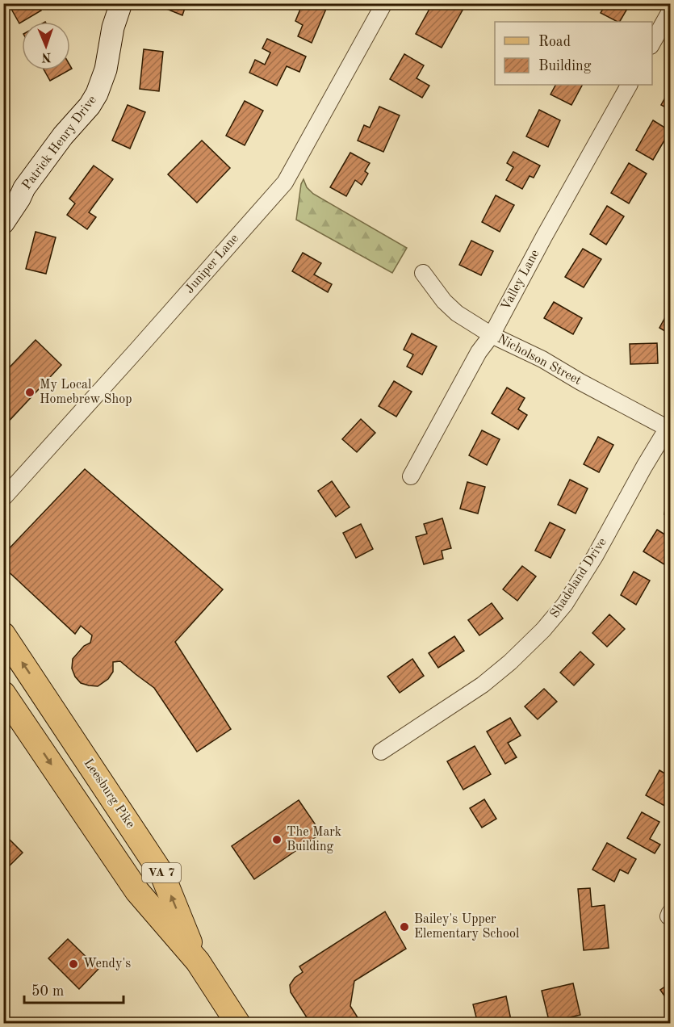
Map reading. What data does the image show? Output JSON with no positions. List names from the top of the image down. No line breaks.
{"streets":{"main road":["Leesburg Pike","VA 7"],"street":["Patrick Henry Drive","Juniper Lane","Valley Lane","Nicholson Street","Shadeland Drive"]},"crossings":[["Valley Lane","Nicholson Street"],["Nicholson Street","Shadeland Drive"]],"places":["My Local Homebrew Shop","The Mark Building","Bailey's Upper Elementary School","Wendy's"],"legend":["Road","Building"],"scale_bar":"50 m","north":"bottom"}
